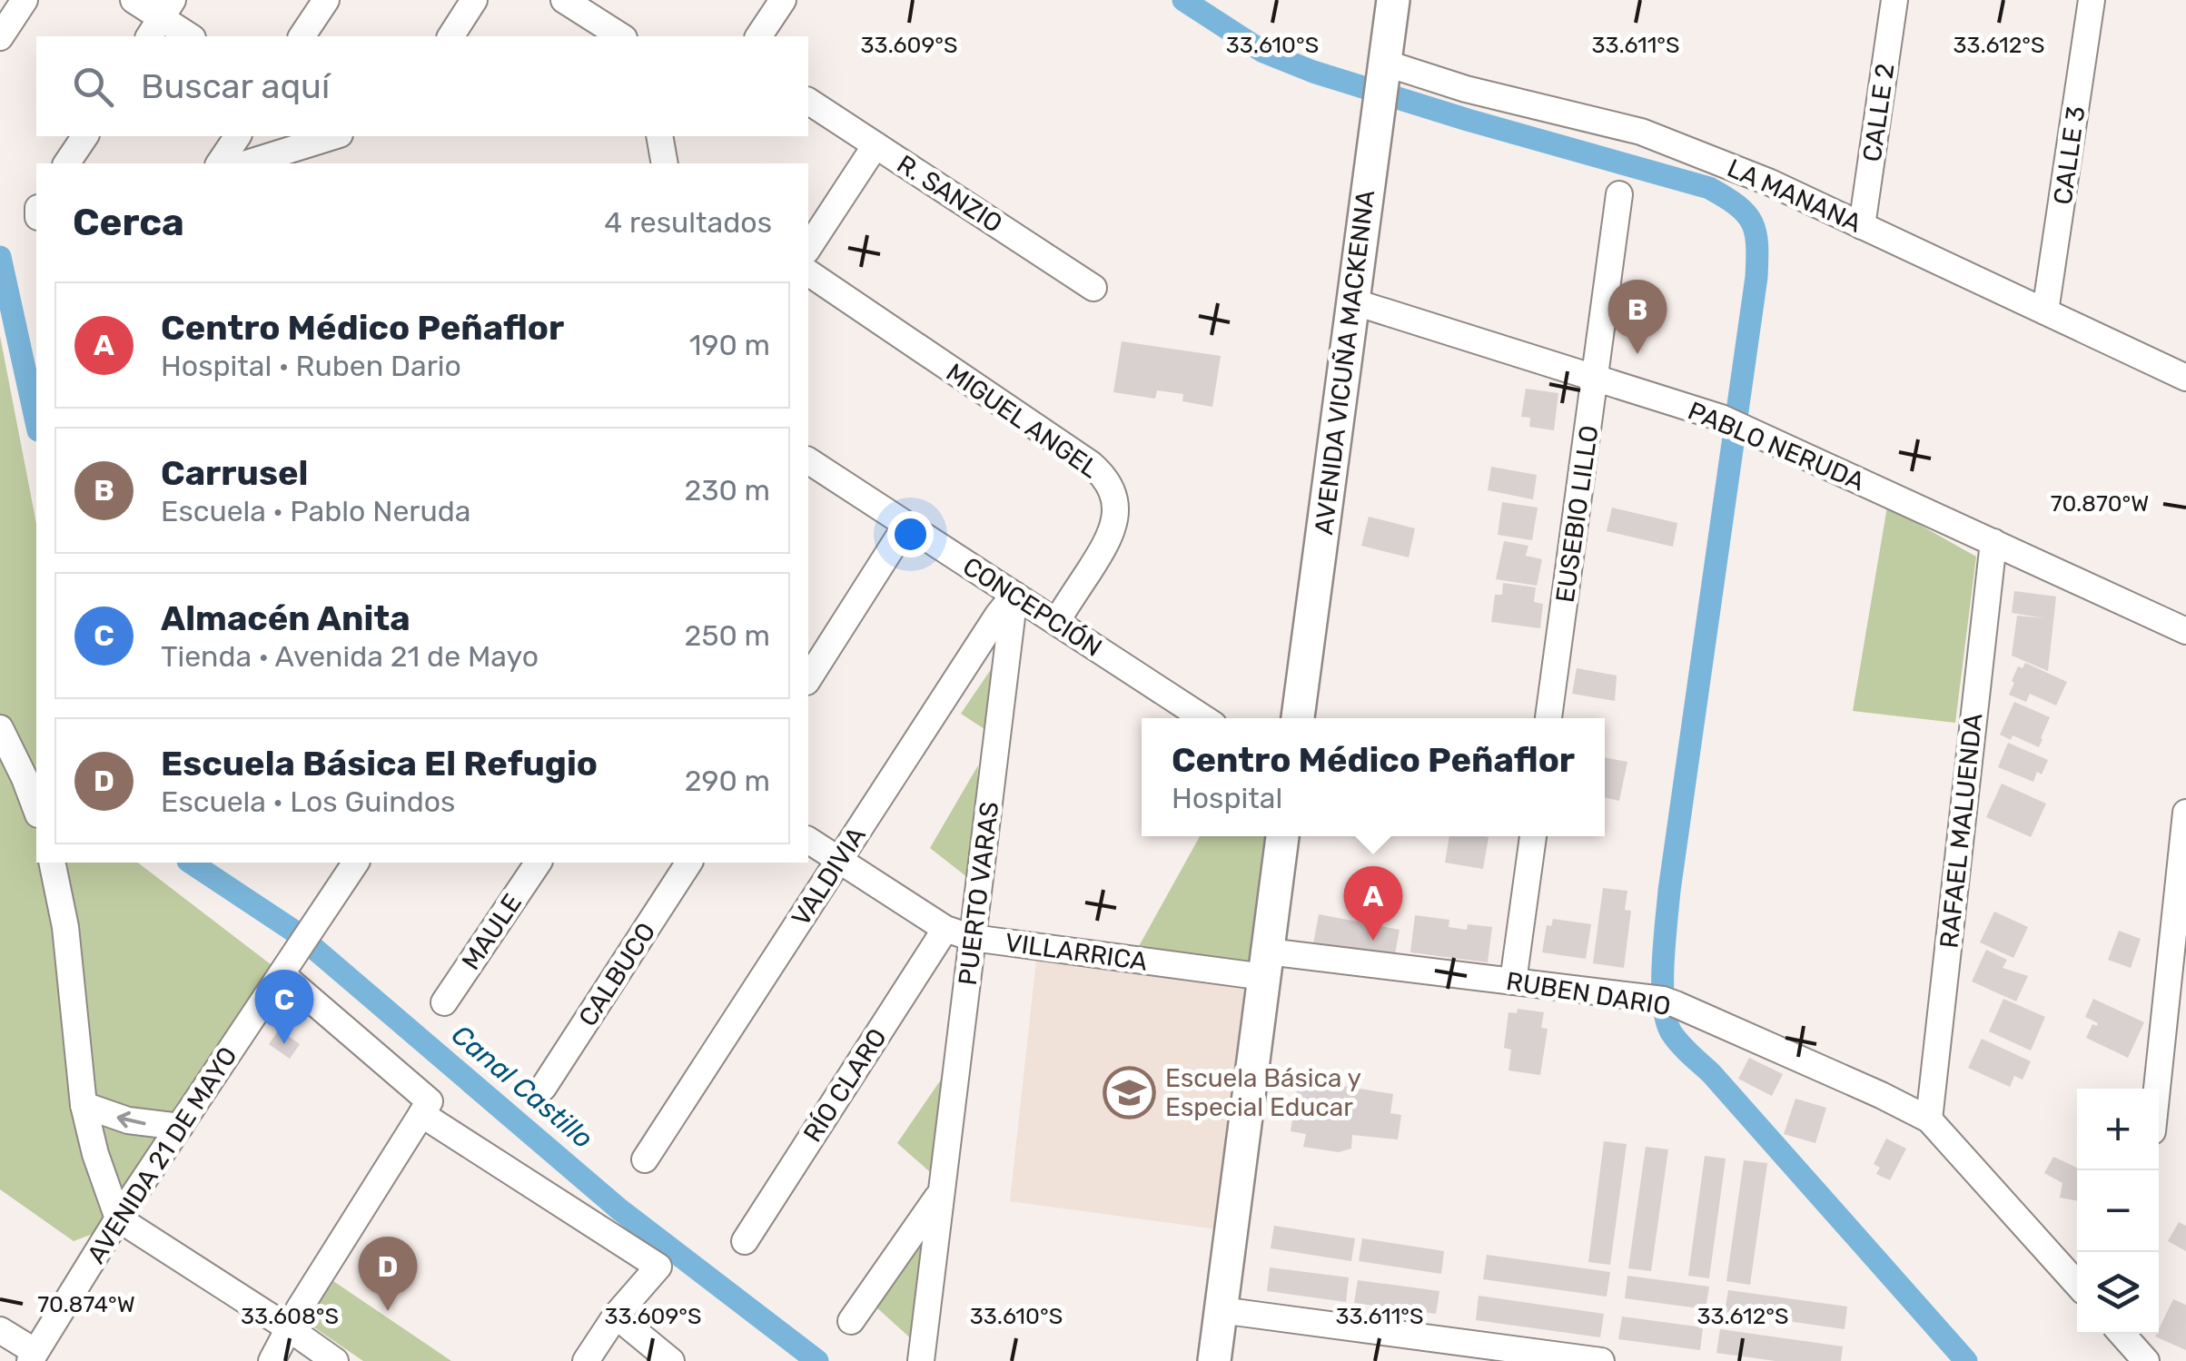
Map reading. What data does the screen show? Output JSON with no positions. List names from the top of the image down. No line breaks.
{"streets":{"main road":["AVENIDA VICUÑA MACKENNA"],"street":["CALLE 2","CALLE 3","R. SANZIO","LA MANANA","MIGUEL ANGEL","PABLO NERUDA","EUSEBIO LILLO","CONCEPCIÓN","RAFAEL MALUENDA","VALDIVIA","PUERTO VARAS","MAULE","VILLARRICA","CALBUCO","RUBEN DARIO","RÍO CLARO","AVENIDA 21 DE MAYO"]},"crossings":[["CALLE 2","LA MANANA"],["CALLE 3","LA MANANA"],["LA MANANA","AVENIDA VICUÑA MACKENNA"],["AVENIDA VICUÑA MACKENNA","PABLO NERUDA"],["MIGUEL ANGEL","CONCEPCIÓN"],["PABLO NERUDA","EUSEBIO LILLO"],["PABLO NERUDA","RAFAEL MALUENDA"],["CONCEPCIÓN","VALDIVIA"],["CONCEPCIÓN","PUERTO VARAS"],["RAFAEL MALUENDA","RUBEN DARIO"],["VALDIVIA","PUERTO VARAS"],["VALDIVIA","VILLARRICA"],["PUERTO VARAS","VILLARRICA"],["VILLARRICA","RUBEN DARIO"],["VILLARRICA","RÍO CLARO"]],"water":["Canal Castillo"],"places":{"school or university":["Escuela Básica y Especial Educar"]},"page":{"search":"Buscar aquí","heading":["Cerca","4 resultados"],"pins":["B","A","C","D"],"list":[{"mark":"A","name":"Centro Médico Peñaflor","note":"Hospital · Ruben Dario","value":"190 m"},{"mark":"B","name":"Carrusel","note":"Escuela · Pablo Neruda","value":"230 m"},{"mark":"C","name":"Almacén Anita","note":"Tienda · Avenida 21 de Mayo","value":"250 m"},{"mark":"D","name":"Escuela Básica El Refugio","note":"Escuela · Los Guindos","value":"290 m"}],"popup":["Centro Médico Peñaflor","Hospital"],"map_buttons":["+","−"]},"coordinates":["33.609°S","33.610°S","33.611°S","33.612°S","70.870°W","70.874°W","33.608°S"]}
